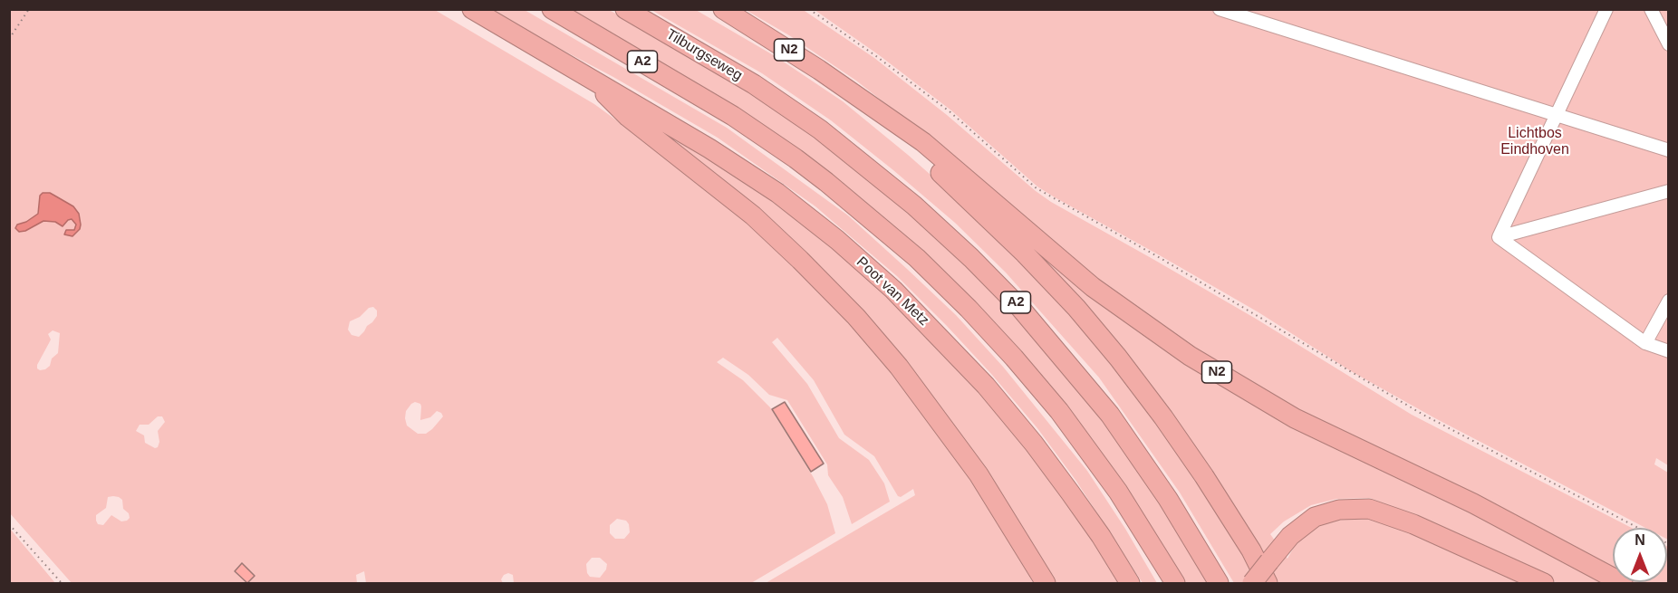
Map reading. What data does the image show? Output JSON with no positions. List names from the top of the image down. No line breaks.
{"streets":{"highway":["N2","Tilburgseweg","A2","Poot van Metz"]},"parks":["Lichtbos Eindhoven"],"north":"top"}
